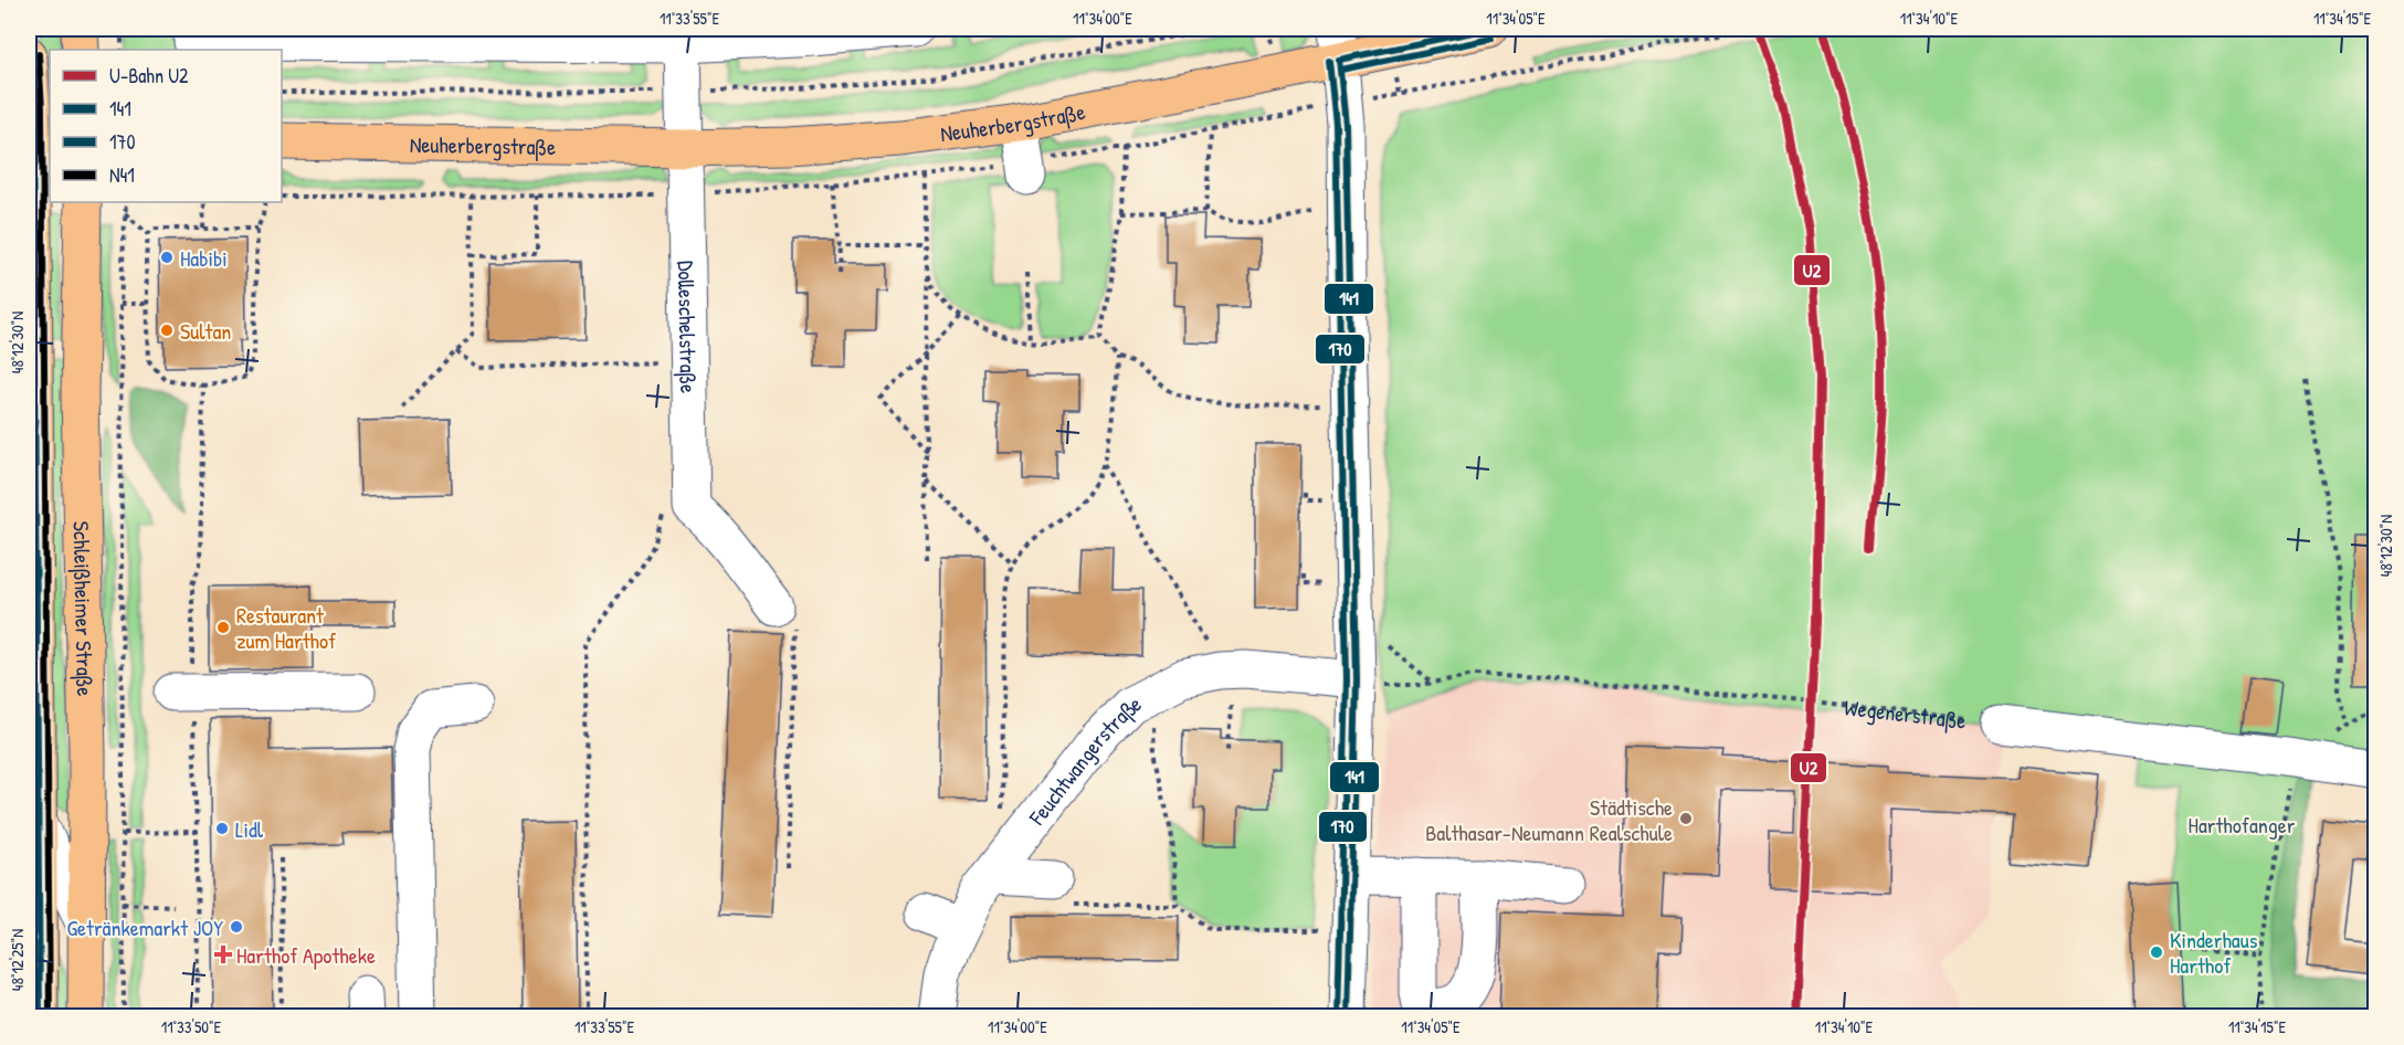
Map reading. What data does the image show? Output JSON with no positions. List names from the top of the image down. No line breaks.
{"streets":{"main road":["Neuherbergstraße","Schleißheimer Straße"],"street":["Dolleschelstraße","Feuchtwangerstraße"],"path":["Wegenerstraße"]},"crossings":[["Neuherbergstraße","Dolleschelstraße"],["Wegenerstraße","Feuchtwangerstraße"]],"parks":["Harthofanger"],"places":{"other":["Habibi","Sultan","Restaurant zum Harthof","Städtische Balthasar-Neumann Realschule","Lidl","Getränkemarkt JOY","Kinderhaus Harthof"],"health":["Harthof Apotheke"]},"lines":["metro line U2","transit line 141","transit line 170","transit line N41"],"legend":["U-Bahn U2","141","170","N41"],"coordinates":["11°33'55\"E","11°34'00\"E","11°34'05\"E","11°34'10\"E","11°34'15\"E","48°12'30\"N","48°12'25\"N","11°33'50\"E"]}
